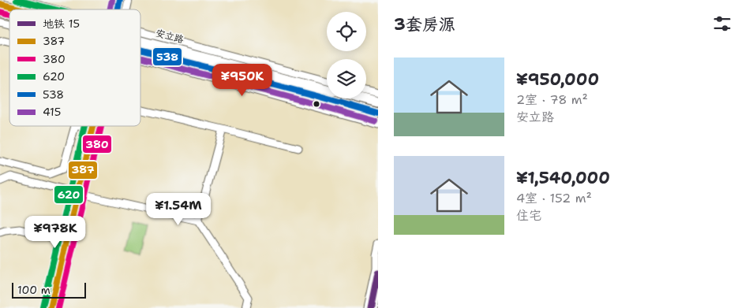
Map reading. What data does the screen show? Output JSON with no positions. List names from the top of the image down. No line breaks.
{"streets":{"main road":["安立路"]},"lines":["transit line 620","transit line 538","transit line 415","transit line 387","transit line 380","metro line 15"],"legend":["地铁 15","387","380","620","538","415"],"scale_bar":"100 m","page":{"heading":"3套房源","list":[{"name":"¥950,000","note":"2室 · 78 m² · 安立路"},{"name":"¥1,540,000","note":"4室 · 152 m² · 住宅"}],"price":["¥950K","¥1.54M","¥978K"],"scale":"100 m"}}
